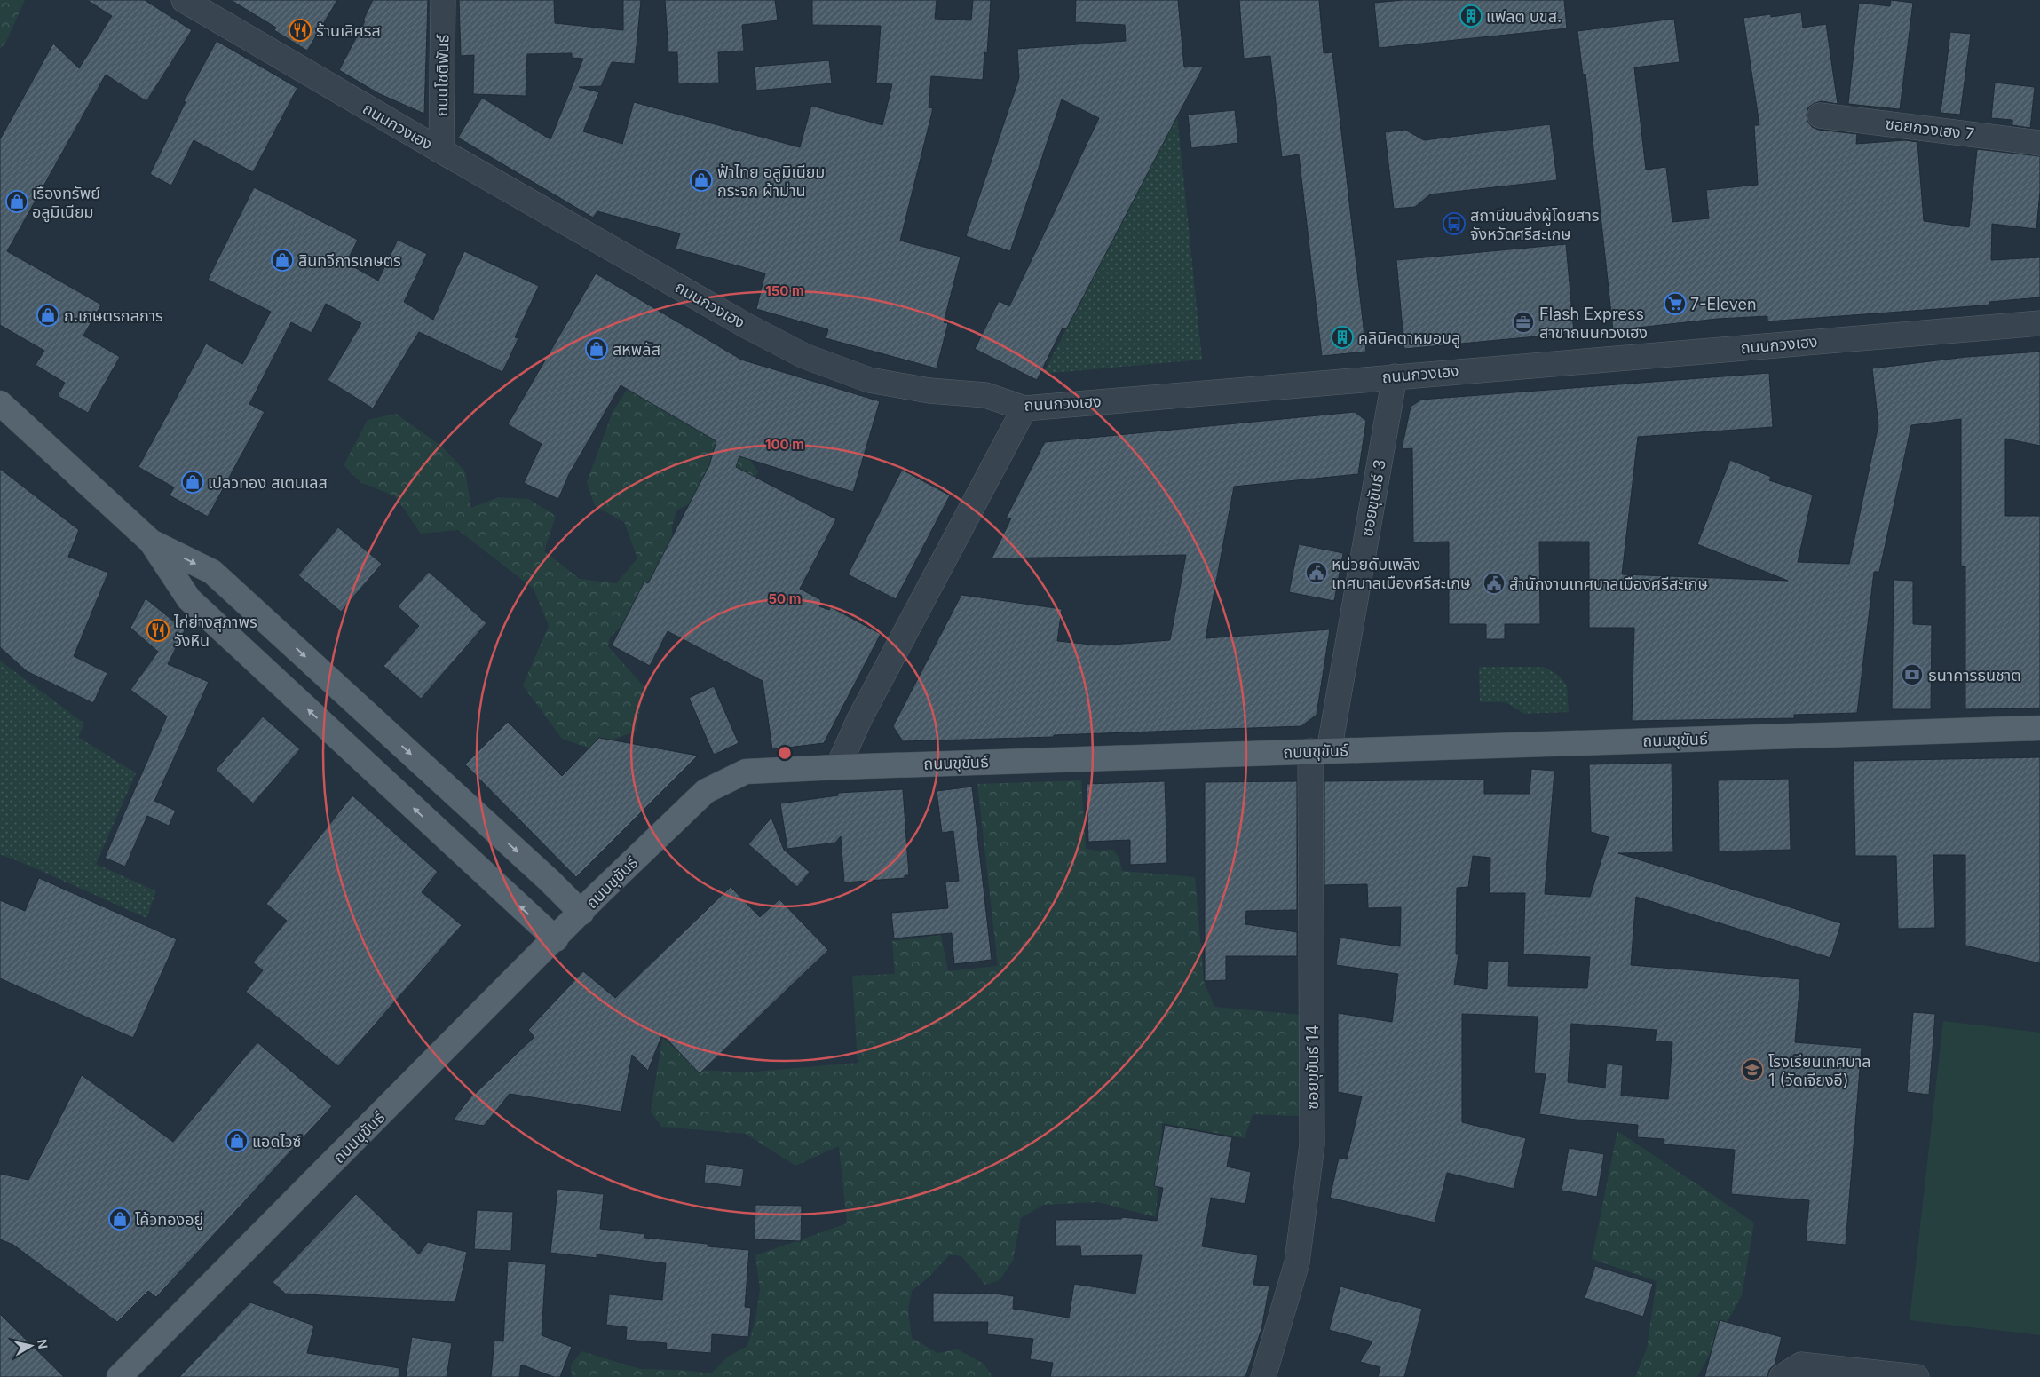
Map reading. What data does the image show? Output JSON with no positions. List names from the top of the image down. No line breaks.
{"streets":{"main road":["ถนนขุขันธ์"],"street":["ถนนโชติพันธ์","ถนนกวงเฮง","ซอยกวงเฮง 7","ซอยขุขันธ์ 3","ซอยขุขันธ์ 14"]},"crossings":[["ถนนโชติพันธ์","ถนนกวงเฮง"],["ถนนกวงเฮง","ซอยขุขันธ์ 3"],["ซอยขุขันธ์ 3","ถนนขุขันธ์"],["ซอยขุขันธ์ 3","ซอยขุขันธ์ 14"],["ถนนขุขันธ์","ซอยขุขันธ์ 14"]],"places":{"building":["แฟลต บขส.","คลินิคตาหมอบลู"],"restaurant":["ร้านเลิศรส","ไก่ย่างสุภาพร วังหิน"],"shop":["ฟ้าไทย อลูมิเนียม กระจก ผ้าม่าน","เรืองทรัพย์ อลูมิเนียม","สินทวีการเกษตร","ก.เกษตรกลการ","สหพลัส","เปลวทอง สเตนเลส","แอดไวซ์","โค้วทองอยู่"],"bus stop":["สถานีขนส่งผู้โดยสาร จังหวัดศรีสะเกษ"],"supermarket":["7-Eleven"],"office":["Flash Express สาขาถนนกวงเฮง"],"public building":["หน่วยดับเพลิง เทศบาลเมืองศรีสะเกษ","สำนักงานเทศบาลเมืองศรีสะเกษ"],"bank":["ธนาคารธนชาต"],"school or university":["โรงเรียนเทศบาล 1 (วัดเจียงอี)"]},"north":"right","rings":["150 m","100 m","50 m"]}
